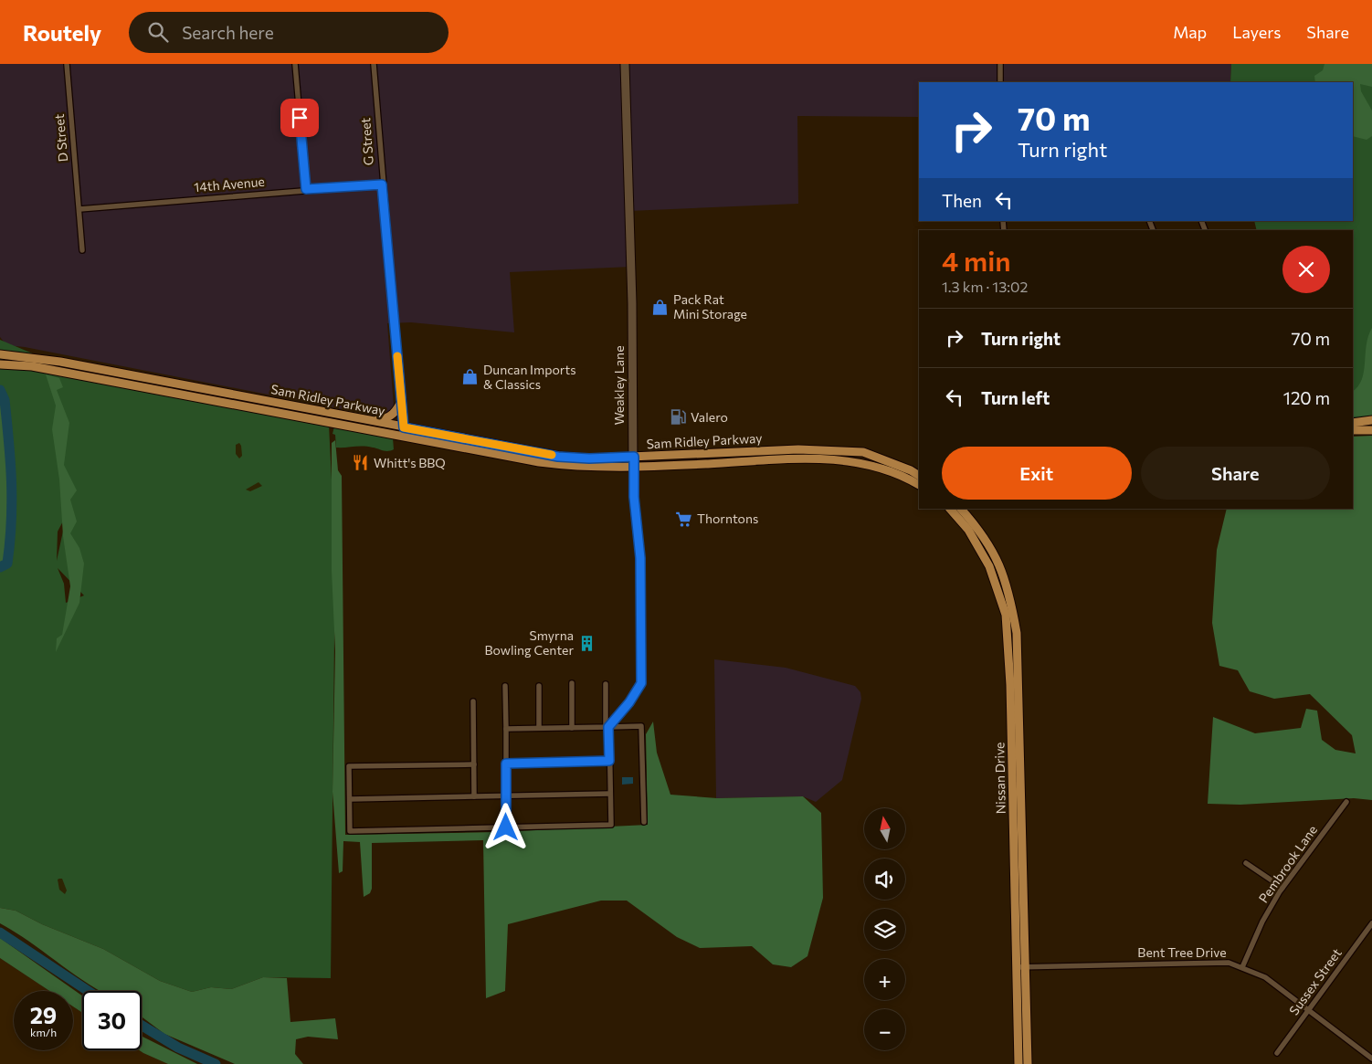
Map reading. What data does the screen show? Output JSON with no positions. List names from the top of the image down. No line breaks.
{"streets":{"main road":["Weakley Lane","Sam Ridley Parkway","Nissan Drive"],"street":["D Street","G Street","14th Avenue","Pembrook Lane","Bent Tree Drive","Sussex Street"]},"crossings":[["D Street","14th Avenue"],["G Street","14th Avenue"],["G Street","Sam Ridley Parkway"],["Weakley Lane","Sam Ridley Parkway"],["Nissan Drive","Bent Tree Drive"],["Pembrook Lane","Bent Tree Drive"],["Bent Tree Drive","Sussex Street"]],"places":{"shop":["Pack Rat Mini Storage","Duncan Imports & Classics"],"fuel station":["Valero"],"restaurant":["Whitt's BBQ"],"supermarket":["Thorntons"],"building":["Smyrna Bowling Center"]},"north":"top","page":{"header":"Routely","search":"Search here","nav":["Map","Layers","Share"],"turn":["70 m","Turn right"],"then":"Then","heading":["4 min","1.3 km · 13:02"],"list":[{"name":"Turn right","value":"70 m"},{"name":"Turn left","value":"120 m"}],"buttons":["Exit","Share"],"map_buttons":["+","−"],"speed":"29 km/h","limit":"30"}}
